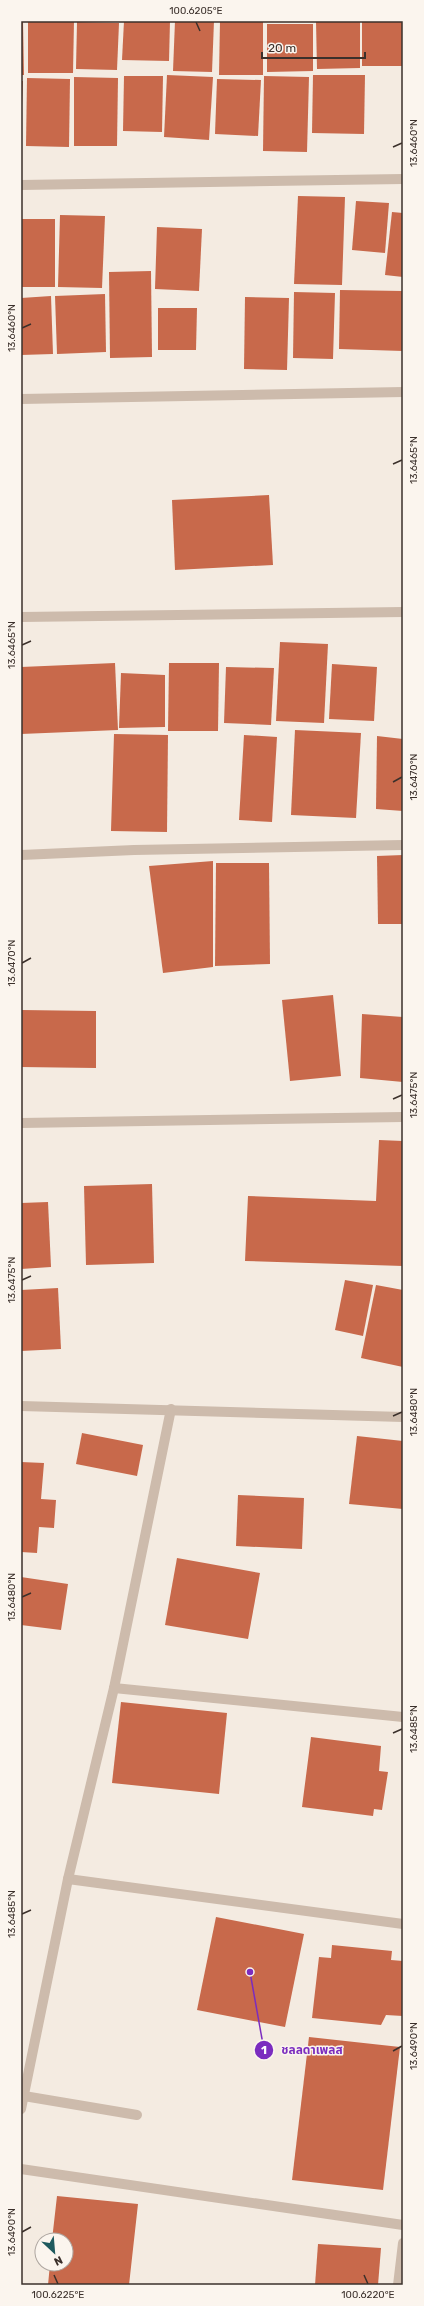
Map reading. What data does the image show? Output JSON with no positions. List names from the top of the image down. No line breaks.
{"places":["ชลลดาเพลส"],"scale_bar":"20 m","north":"bottom right","coordinates":["100.6205°E","13.6460°N","13.6465°N","13.6470°N","13.6475°N","13.6480°N","13.6485°N","13.6490°N","100.6225°E","100.6220°E"]}
